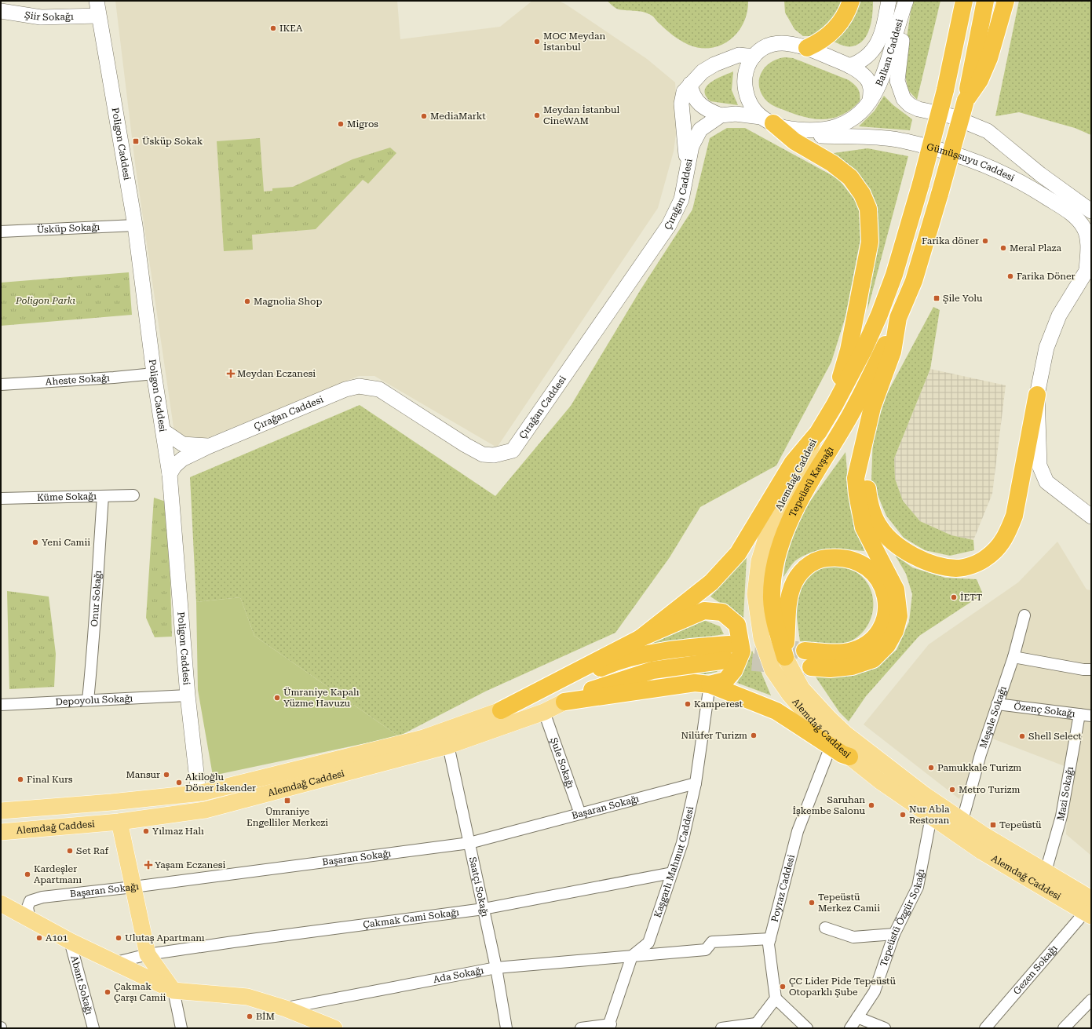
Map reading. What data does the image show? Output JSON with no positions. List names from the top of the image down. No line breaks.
{"streets":{"highway":["Tepeüstü Kavşağı"],"main road":["Alemdağ Caddesi"],"street":["Şiir Sokağı","Balkan Caddesi","Poligon Caddesi","Gümüşsuyu Caddesi","Çırağan Caddesi","Üsküp Sokağı","Aheste Sokağı","Küme Sokağı","Onur Sokağı","Depoyolu Sokağı","Özenç Sokağı","Meşale Sokağı","Şule Sokağı","Mazi Sokağı","Başaran Sokağı","Kaşgarlı Mahmut Caddesi","Saatçi Sokağı","Poyraz Caddesi","Tepeüstü Özgür Sokağı","Çakmak Cami Sokağı","Gezen Sokağı","Ada Sokağı","Abant Sokağı"]},"crossings":[["Şiir Sokağı","Poligon Caddesi"],["Balkan Caddesi","Gümüşsuyu Caddesi"],["Balkan Caddesi","Çırağan Caddesi"],["Poligon Caddesi","Çırağan Caddesi"],["Poligon Caddesi","Üsküp Sokağı"],["Poligon Caddesi","Aheste Sokağı"],["Poligon Caddesi","Alemdağ Caddesi"],["Poligon Caddesi","Depoyolu Sokağı"],["Gümüşsuyu Caddesi","Çırağan Caddesi"],["Alemdağ Caddesi","Tepeüstü Kavşağı"],["Alemdağ Caddesi","Meşale Sokağı"],["Alemdağ Caddesi","Şule Sokağı"],["Alemdağ Caddesi","Mazi Sokağı"],["Alemdağ Caddesi","Saatçi Sokağı"],["Alemdağ Caddesi","Tepeüstü Özgür Sokağı"],["Alemdağ Caddesi","Gezen Sokağı"],["Küme Sokağı","Onur Sokağı"],["Onur Sokağı","Depoyolu Sokağı"],["Özenç Sokağı","Meşale Sokağı"],["Özenç Sokağı","Mazi Sokağı"],["Şule Sokağı","Başaran Sokağı"],["Başaran Sokağı","Kaşgarlı Mahmut Caddesi"],["Başaran Sokağı","Saatçi Sokağı"],["Kaşgarlı Mahmut Caddesi","Çakmak Cami Sokağı"],["Kaşgarlı Mahmut Caddesi","Ada Sokağı"],["Saatçi Sokağı","Çakmak Cami Sokağı"],["Saatçi Sokağı","Ada Sokağı"],["Poyraz Caddesi","Ada Sokağı"]],"parks":["Poligon Parkı"],"places":{"other":["IKEA","MOC Meydan İstanbul","Meydan İstanbul CineWAM","MediaMarkt","Migros","Farika döner","Meral Plaza","Farika Döner","Magnolia Shop","Yeni Camii","İETT","Ümraniye Kapalı Yüzme Havuzu","Kamperest","Nilüfer Turizm","Shell Select","Pamukkale Turizm","Mansur","Final Kurs","Akiloğlu Döner İskender","Metro Turizm","Saruhan İşkembe Salonu","Nur Abla Restoran","Yılmaz Halı","Set Raf","Kardeşler Apartmanı","Tepeüstü Merkez Camii","A101","Ulutaş Apartmanı","ÇC Lider Pide Tepeüstü Otoparklı Şube","Çakmak Çarşı Camii","BİM"],"transit":["Üsküp Sokak","Şile Yolu","Ümraniye Engelliler Merkezi","Tepeüstü"],"health":["Meydan Eczanesi","Yaşam Eczanesi"]}}
